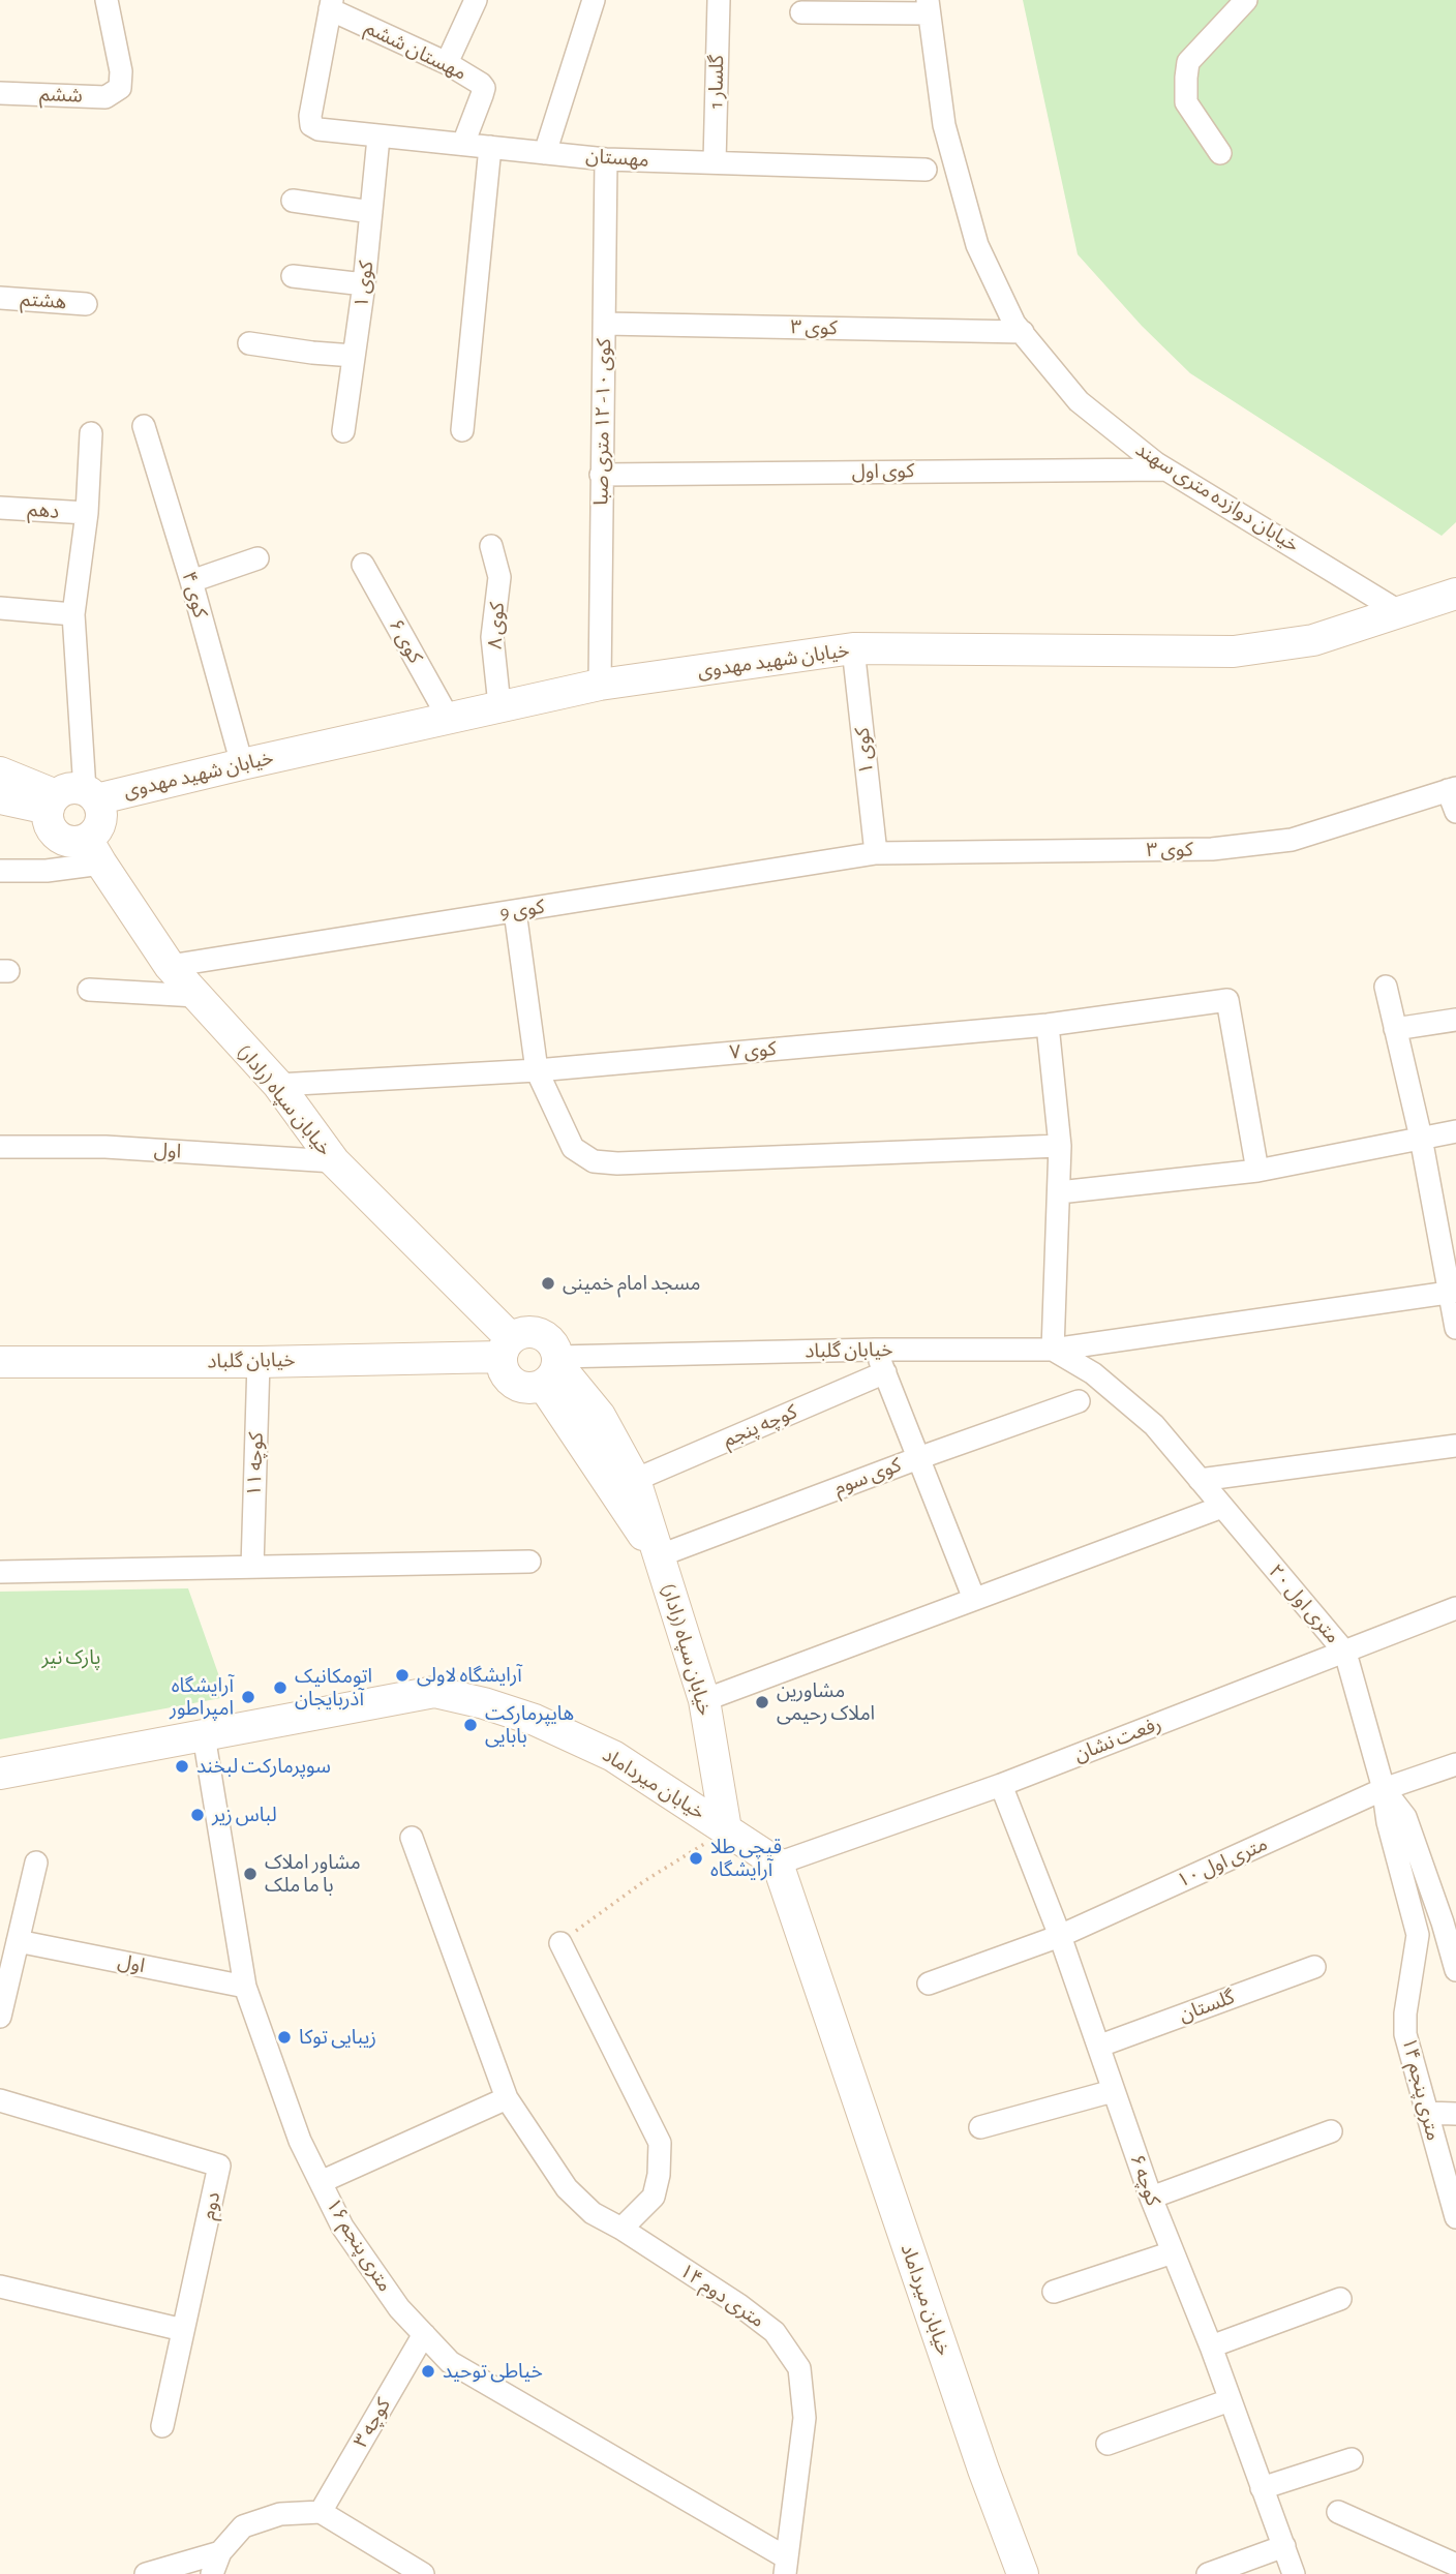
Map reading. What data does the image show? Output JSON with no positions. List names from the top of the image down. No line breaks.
{"streets":{"street":["مهستان ششم","گلسار 1","ششم","مهستان","کوی ۱","هشتم","کوی ۳","کوی ۱۰- ۱۲ متری صبا","کوی اول","خیابان دوازده متری سهند","دهم","کوی ۴","کوی ۸","کوی ۶","خیابان شهید مهدوی","کوی 9","کوی ۷","خیابان سپاه (رادار)","اول","خیابان گلباد","کوچه پنجم","کوچه ۱۱","کوی سوم","۲۰ متری اول","رفعت نشان","خیابان میرداماد","۱۰ متری اول","گلستان","۱۴ متری پنجم","کوچه ۶","دوم","۱۶ متری پنجم","۱۴ متری دوم","کوچه ۳"]},"crossings":[["مهستان ششم","مهستان"],["گلسار 1","مهستان"],["مهستان","کوی ۱"],["مهستان","کوی ۱۰- ۱۲ متری صبا"],["کوی ۱","کوی ۳"],["کوی ۱","خیابان شهید مهدوی"],["کوی ۱","کوی 9"],["کوی ۳","کوی ۱۰- ۱۲ متری صبا"],["کوی ۳","خیابان دوازده متری سهند"],["کوی ۳","کوی 9"],["کوی ۱۰- ۱۲ متری صبا","کوی اول"],["کوی ۱۰- ۱۲ متری صبا","خیابان شهید مهدوی"],["کوی اول","خیابان دوازده متری سهند"],["خیابان دوازده متری سهند","خیابان شهید مهدوی"],["کوی ۴","خیابان شهید مهدوی"],["کوی ۸","خیابان شهید مهدوی"],["کوی ۶","خیابان شهید مهدوی"],["کوی 9","خیابان سپاه (رادار)"],["کوی ۷","خیابان سپاه (رادار)"],["خیابان سپاه (رادار)","اول"],["خیابان سپاه (رادار)","خیابان گلباد"],["خیابان سپاه (رادار)","کوچه پنجم"],["خیابان سپاه (رادار)","کوی سوم"],["خیابان سپاه (رادار)","خیابان میرداماد"],["اول","۱۶ متری پنجم"],["خیابان گلباد","کوچه ۱۱"],["خیابان گلباد","۲۰ متری اول"],["۲۰ متری اول","رفعت نشان"],["۲۰ متری اول","۱۰ متری اول"],["۲۰ متری اول","۱۴ متری پنجم"],["رفعت نشان","خیابان میرداماد"],["رفعت نشان","کوچه ۶"],["خیابان میرداماد","۱۶ متری پنجم"],["۱۰ متری اول","۱۴ متری پنجم"],["۱۰ متری اول","کوچه ۶"],["گلستان","کوچه ۶"],["۱۶ متری پنجم","۱۴ متری دوم"],["۱۶ متری پنجم","کوچه ۳"]],"parks":["پارک نیر"],"places":["مسجد امام خمینی","آرایشگاه لاولی","اتومکانیک آذربایجان","آرایشگاه امپراطور","مشاورین املاک رحیمی","هایپرمارکت بابایی","سوپرمارکت لبخند","لباس زیر","قیچی طلا آرایشگاه","مشاور املاک با ما ملک","زیبایی توکا","خیاطی توحید"]}
